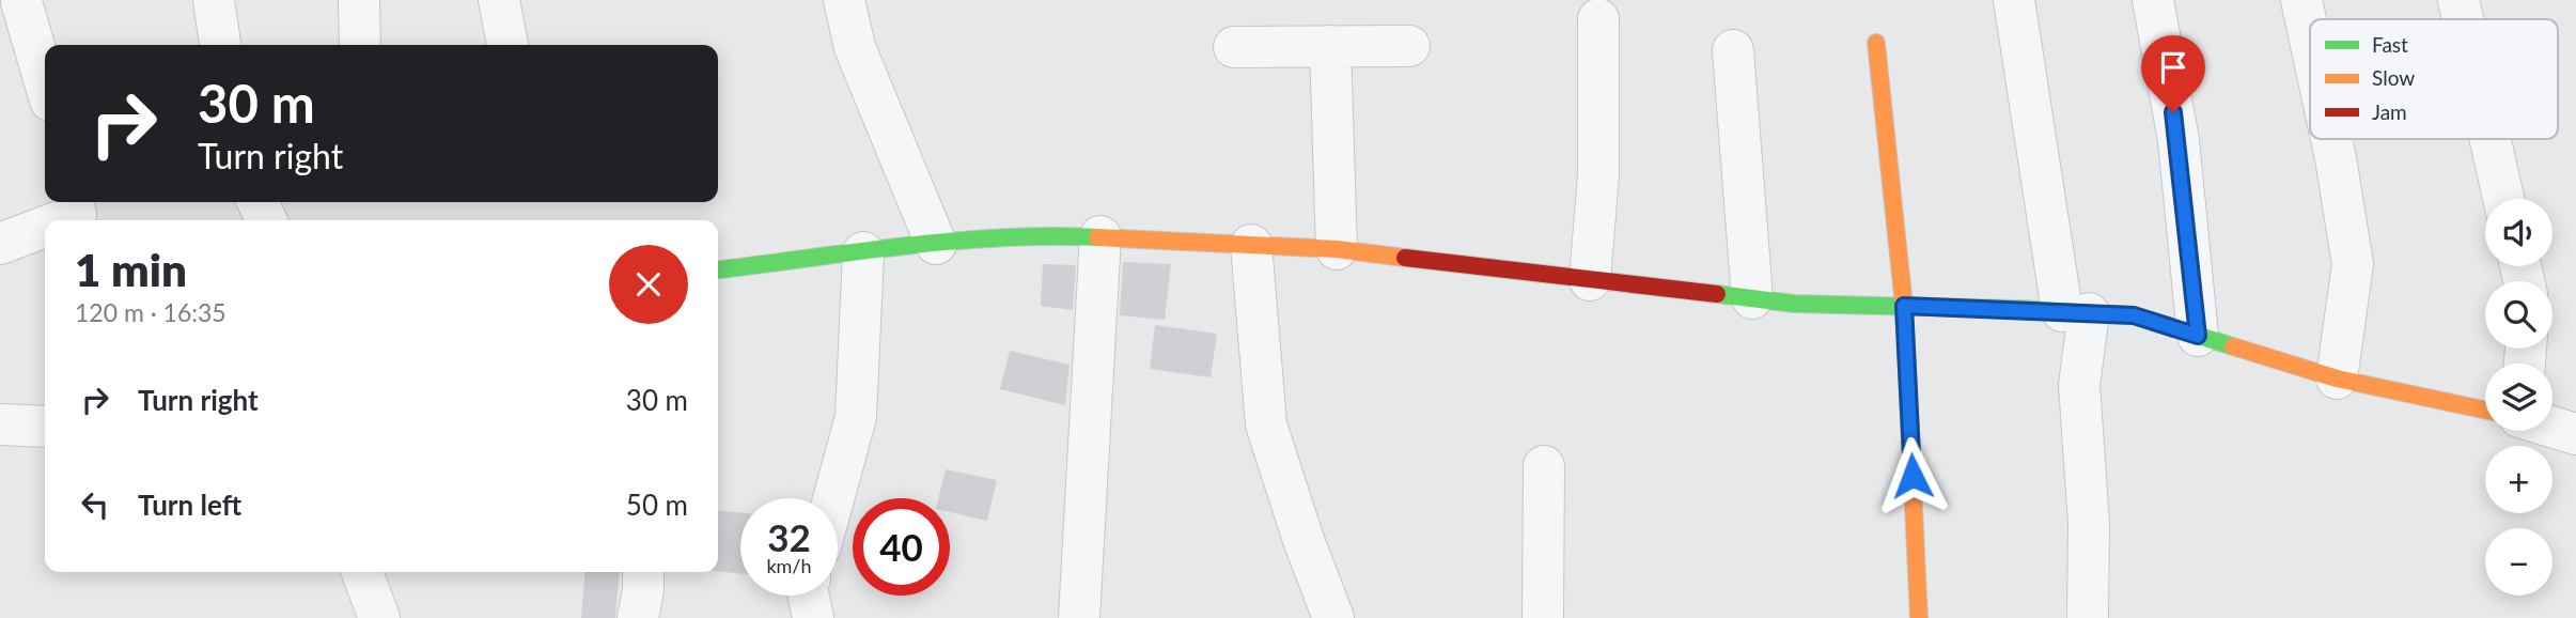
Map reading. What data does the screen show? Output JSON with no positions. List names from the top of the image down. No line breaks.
{"legend":["Fast","Slow","Jam"],"page":{"turn":["30 m","Turn right"],"map_buttons":["+","−"],"heading":["1 min","120 m · 16:35"],"list":[{"name":"Turn right","value":"30 m"},{"name":"Turn left","value":"50 m"}],"speed":"32 km/h","limit":"40"}}
